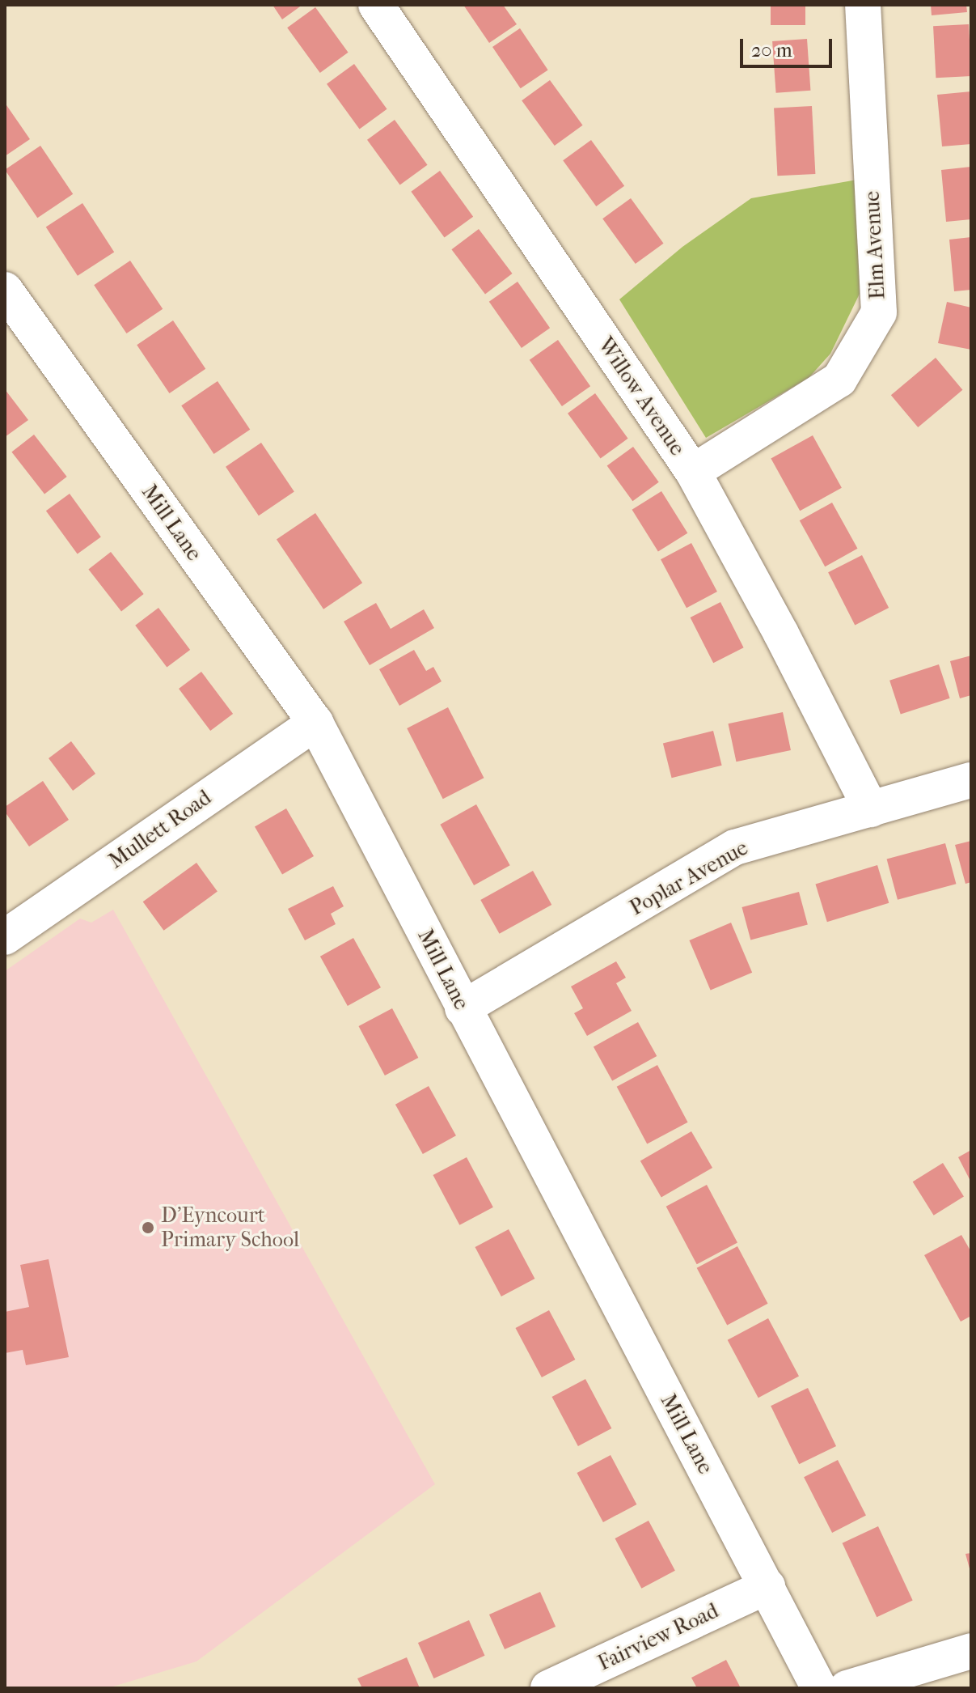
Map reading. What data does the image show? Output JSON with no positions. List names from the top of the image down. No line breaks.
{"streets":{"street":["Elm Avenue","Willow Avenue","Mill Lane","Mullett Road","Poplar Avenue","Fairview Road"]},"crossings":[["Elm Avenue","Willow Avenue"],["Willow Avenue","Poplar Avenue"],["Mill Lane","Mullett Road"],["Mill Lane","Poplar Avenue"],["Mill Lane","Fairview Road"]],"places":["D'Eyncourt Primary School"],"scale_bar":"20 m"}
